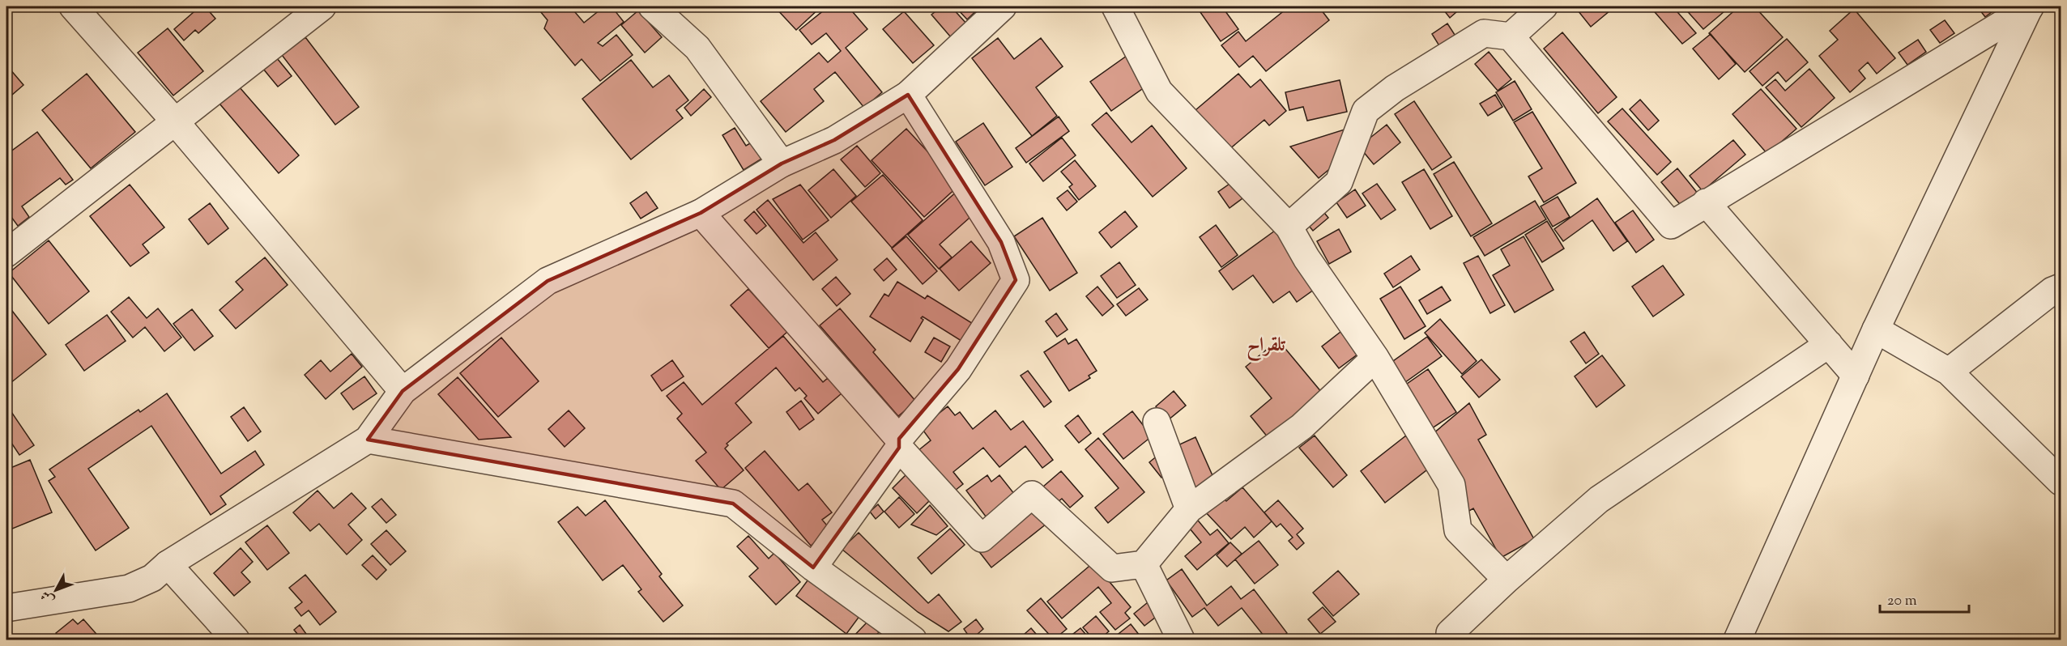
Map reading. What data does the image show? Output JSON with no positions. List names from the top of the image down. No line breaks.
{"districts":["تلقراح"],"scale_bar":"20 m","north":"bottom left"}
